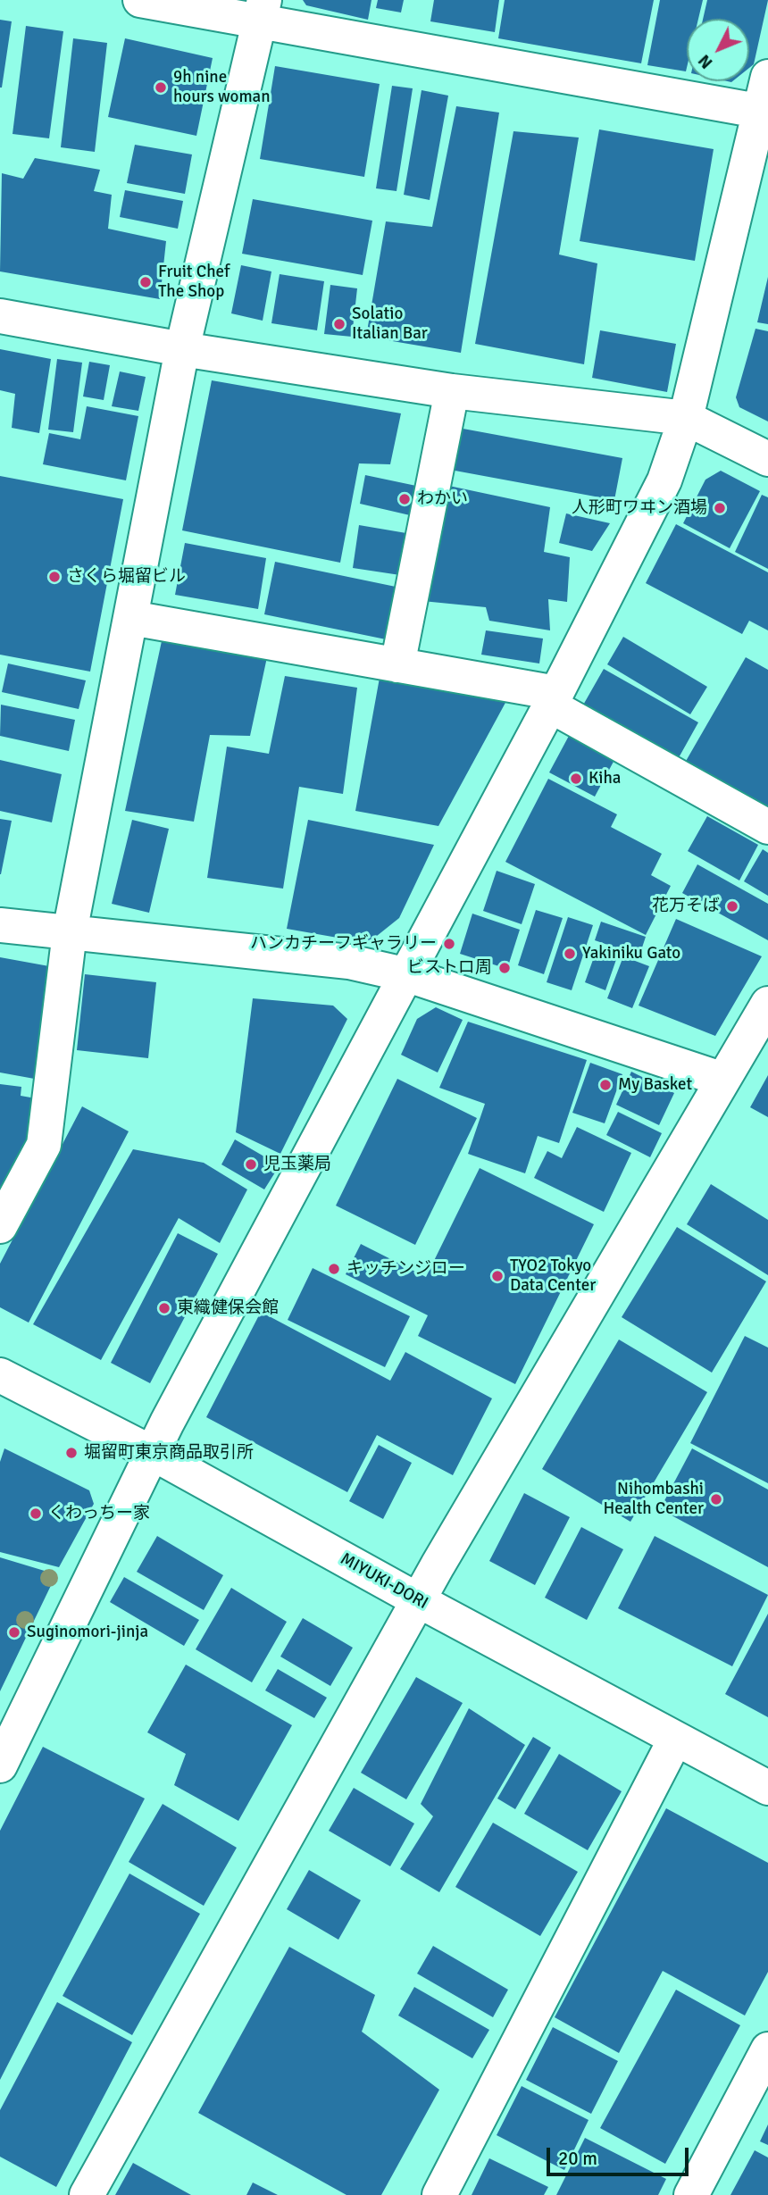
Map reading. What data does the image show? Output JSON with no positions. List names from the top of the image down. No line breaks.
{"streets":{"street":["MIYUKI-DORI"]},"places":["9h nine hours woman","Fruit Chef The Shop","Solatio Italian Bar","わかい","人形町ワヰン酒場","さくら堀留ビル","Kiha","花万そば","ハンカチーフギャラリー","Yakiniku Gato","ビストロ周","My Basket","児玉薬局","キッチンジロー","TYO2 Tokyo Data Center","東織健保会館","堀留町東京商品取引所","Nihombashi Health Center","くわっちー家","Suginomori-jinja"],"scale_bar":"20 m","north":"bottom left"}
